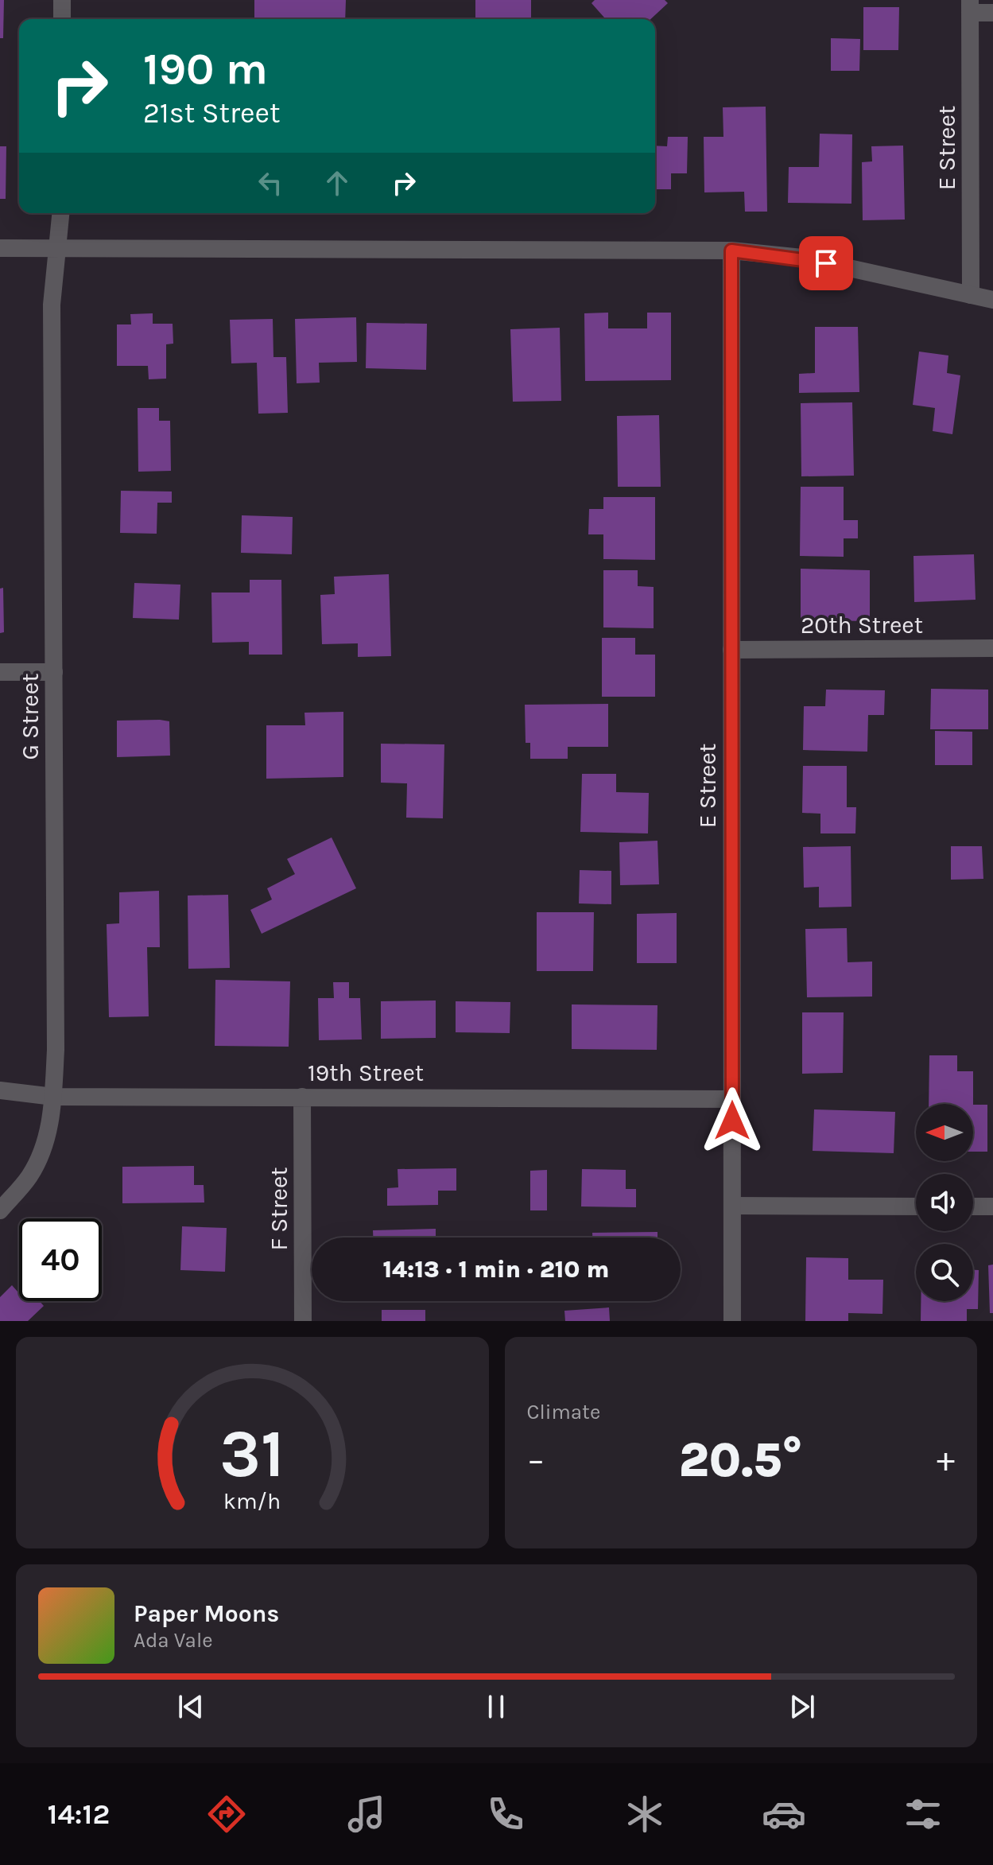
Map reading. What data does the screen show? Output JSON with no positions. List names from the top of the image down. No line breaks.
{"streets":{"street":["E Street","20th Street","G Street","19th Street","F Street"]},"crossings":[["E Street","20th Street"],["E Street","19th Street"],["G Street","19th Street"],["19th Street","F Street"]],"north":"left","page":{"turn":["190 m","21st Street"],"limit":"40","trip":"14:13 · 1 min · 210 m","tile":"Climate","heat":["−","20.5°","+"],"song":["Paper Moons","Ada Vale"],"tabs":"14:12","gauge":["31","km/h"]}}
